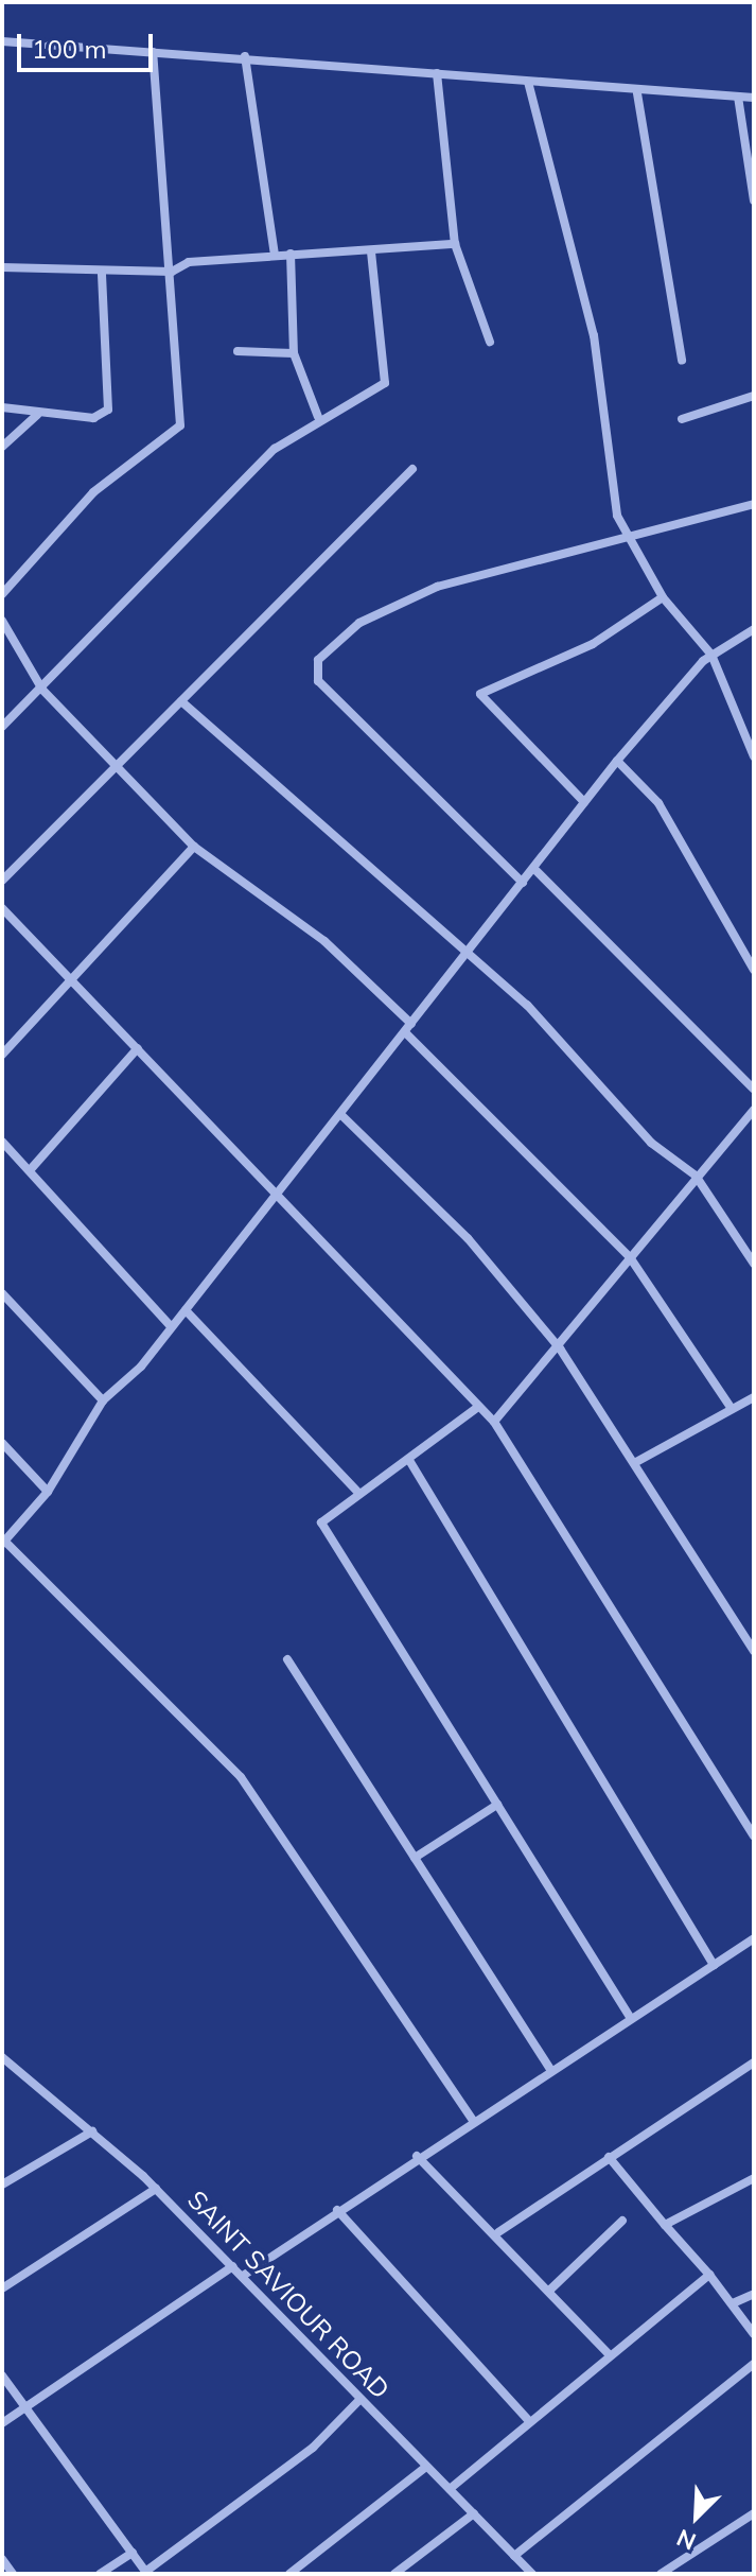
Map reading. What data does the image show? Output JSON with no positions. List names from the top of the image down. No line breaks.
{"streets":{"street":["SAINT SAVIOUR ROAD"]},"scale_bar":"100 m","north":"bottom left"}
